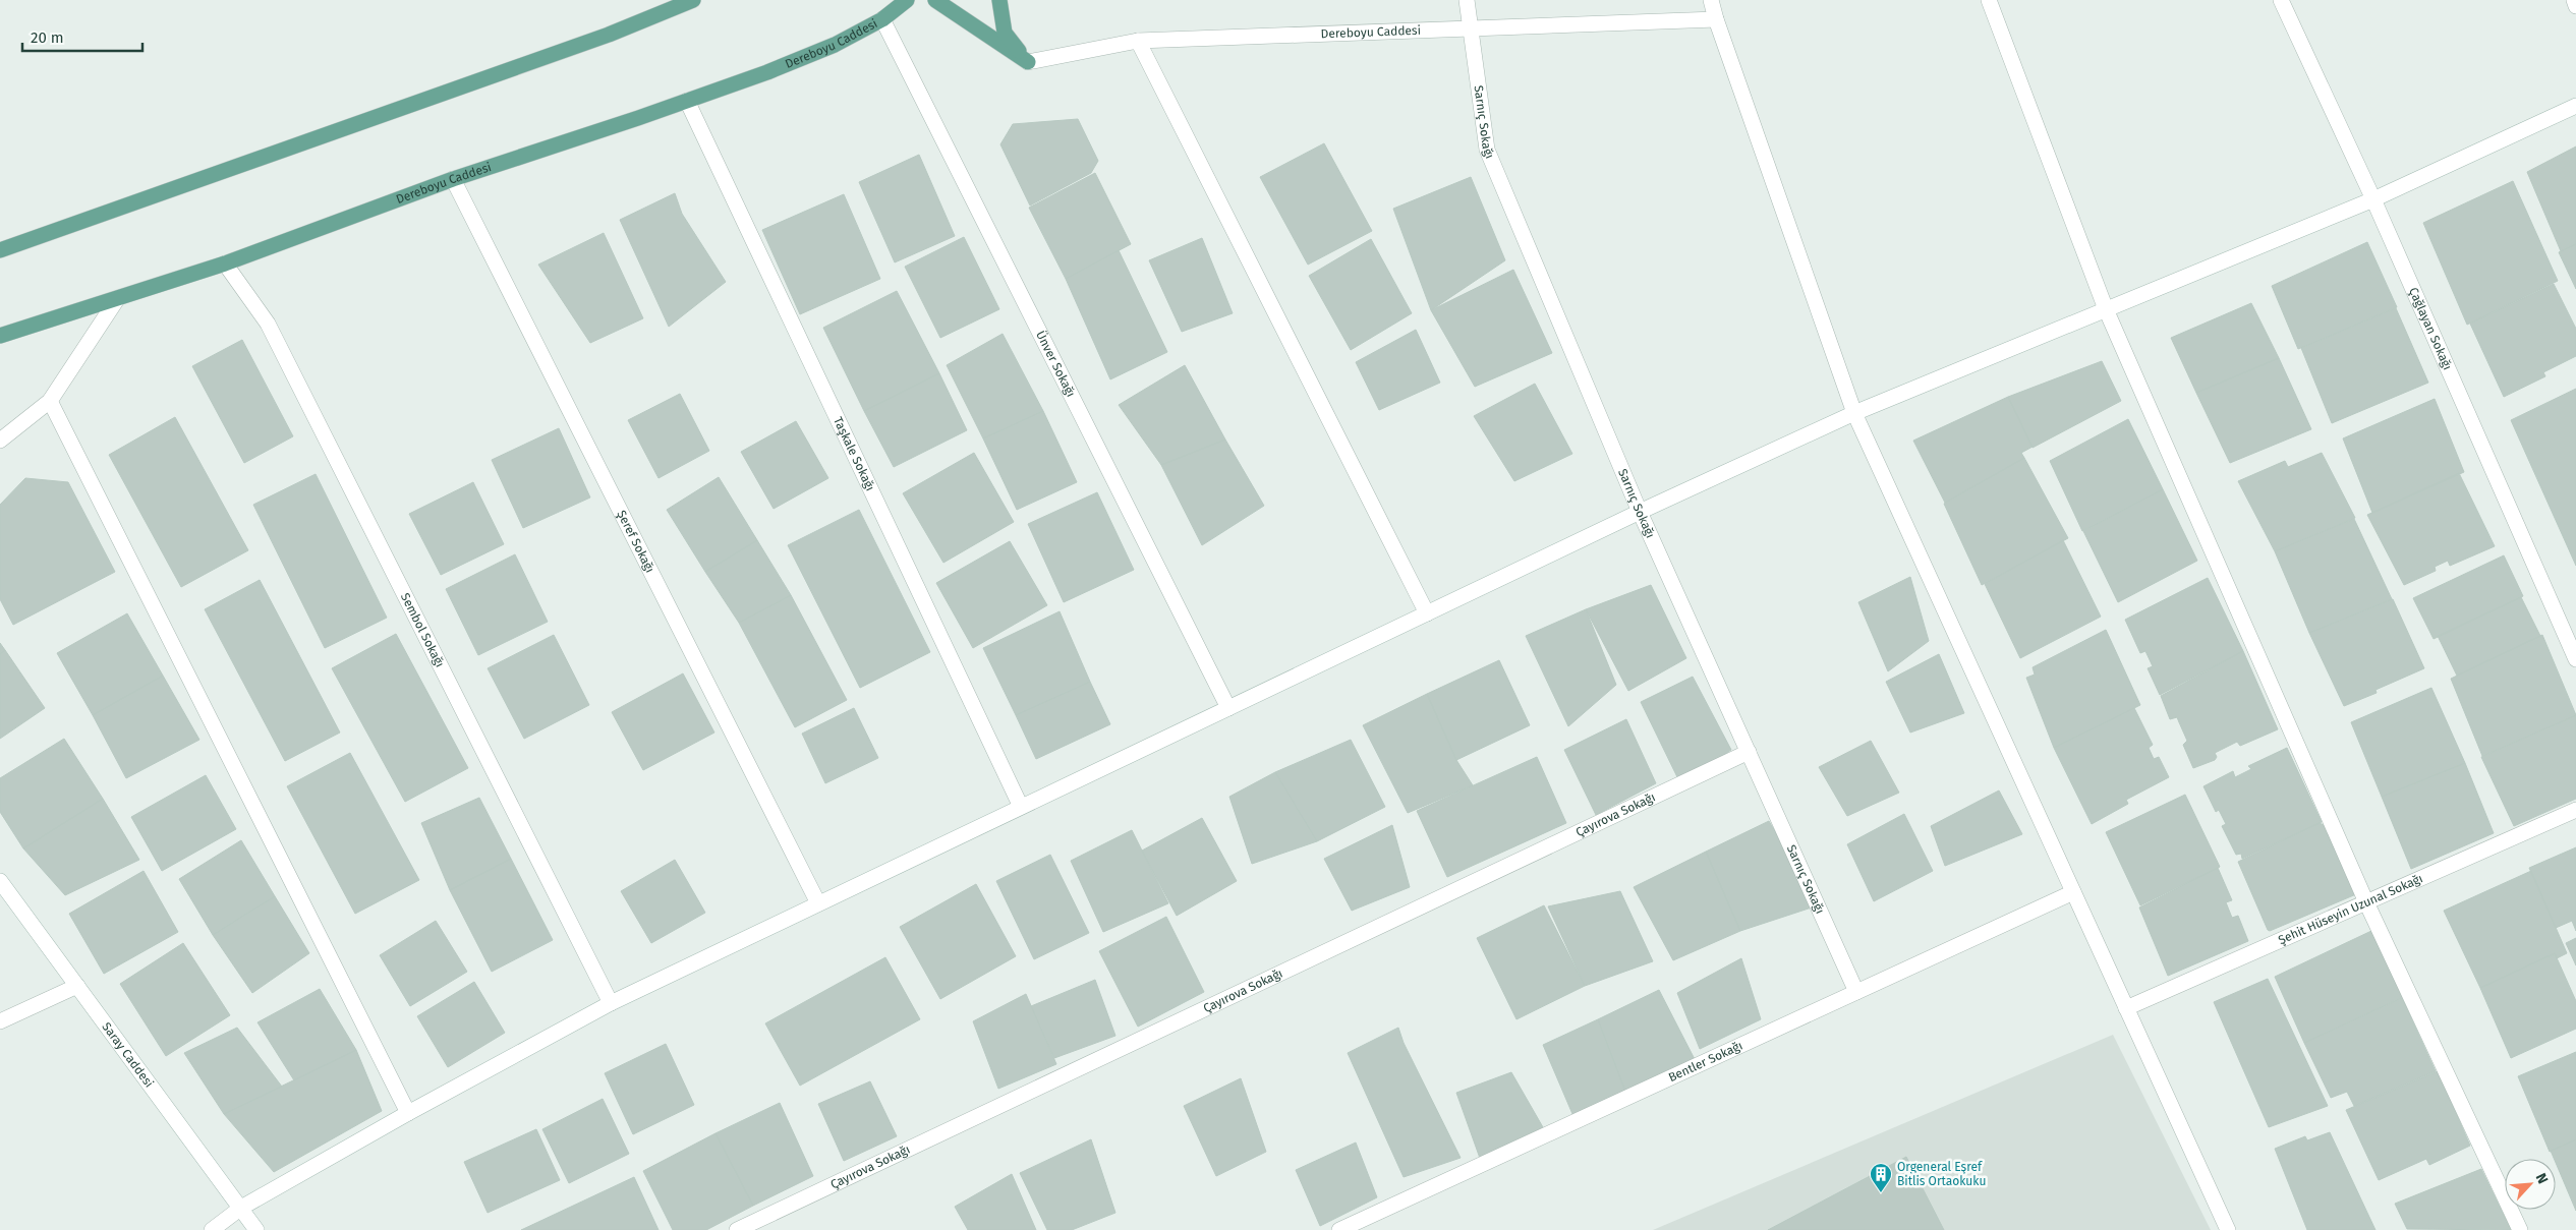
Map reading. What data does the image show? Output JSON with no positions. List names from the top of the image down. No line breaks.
{"streets":{"main road":["Dereboyu Caddesi"],"street":["Sarnıç Sokağı","Çağlayan Sokağı","Ünver Sokağı","Taşkale Sokağı","Şeref Sokağı","Sembol Sokağı","Çayırova Sokağı","Şehit Hüseyin Uzunal Sokağı","Saray Caddesi","Bentler Sokağı"]},"crossings":[["Dereboyu Caddesi","Sarnıç Sokağı"],["Dereboyu Caddesi","Ünver Sokağı"],["Dereboyu Caddesi","Taşkale Sokağı"],["Dereboyu Caddesi","Şeref Sokağı"],["Dereboyu Caddesi","Sembol Sokağı"],["Sarnıç Sokağı","Çayırova Sokağı"],["Sarnıç Sokağı","Bentler Sokağı"]],"places":{"building":["Orgeneral Eşref Bitlis Ortaokuku"]},"scale_bar":"20 m","north":"top right"}
